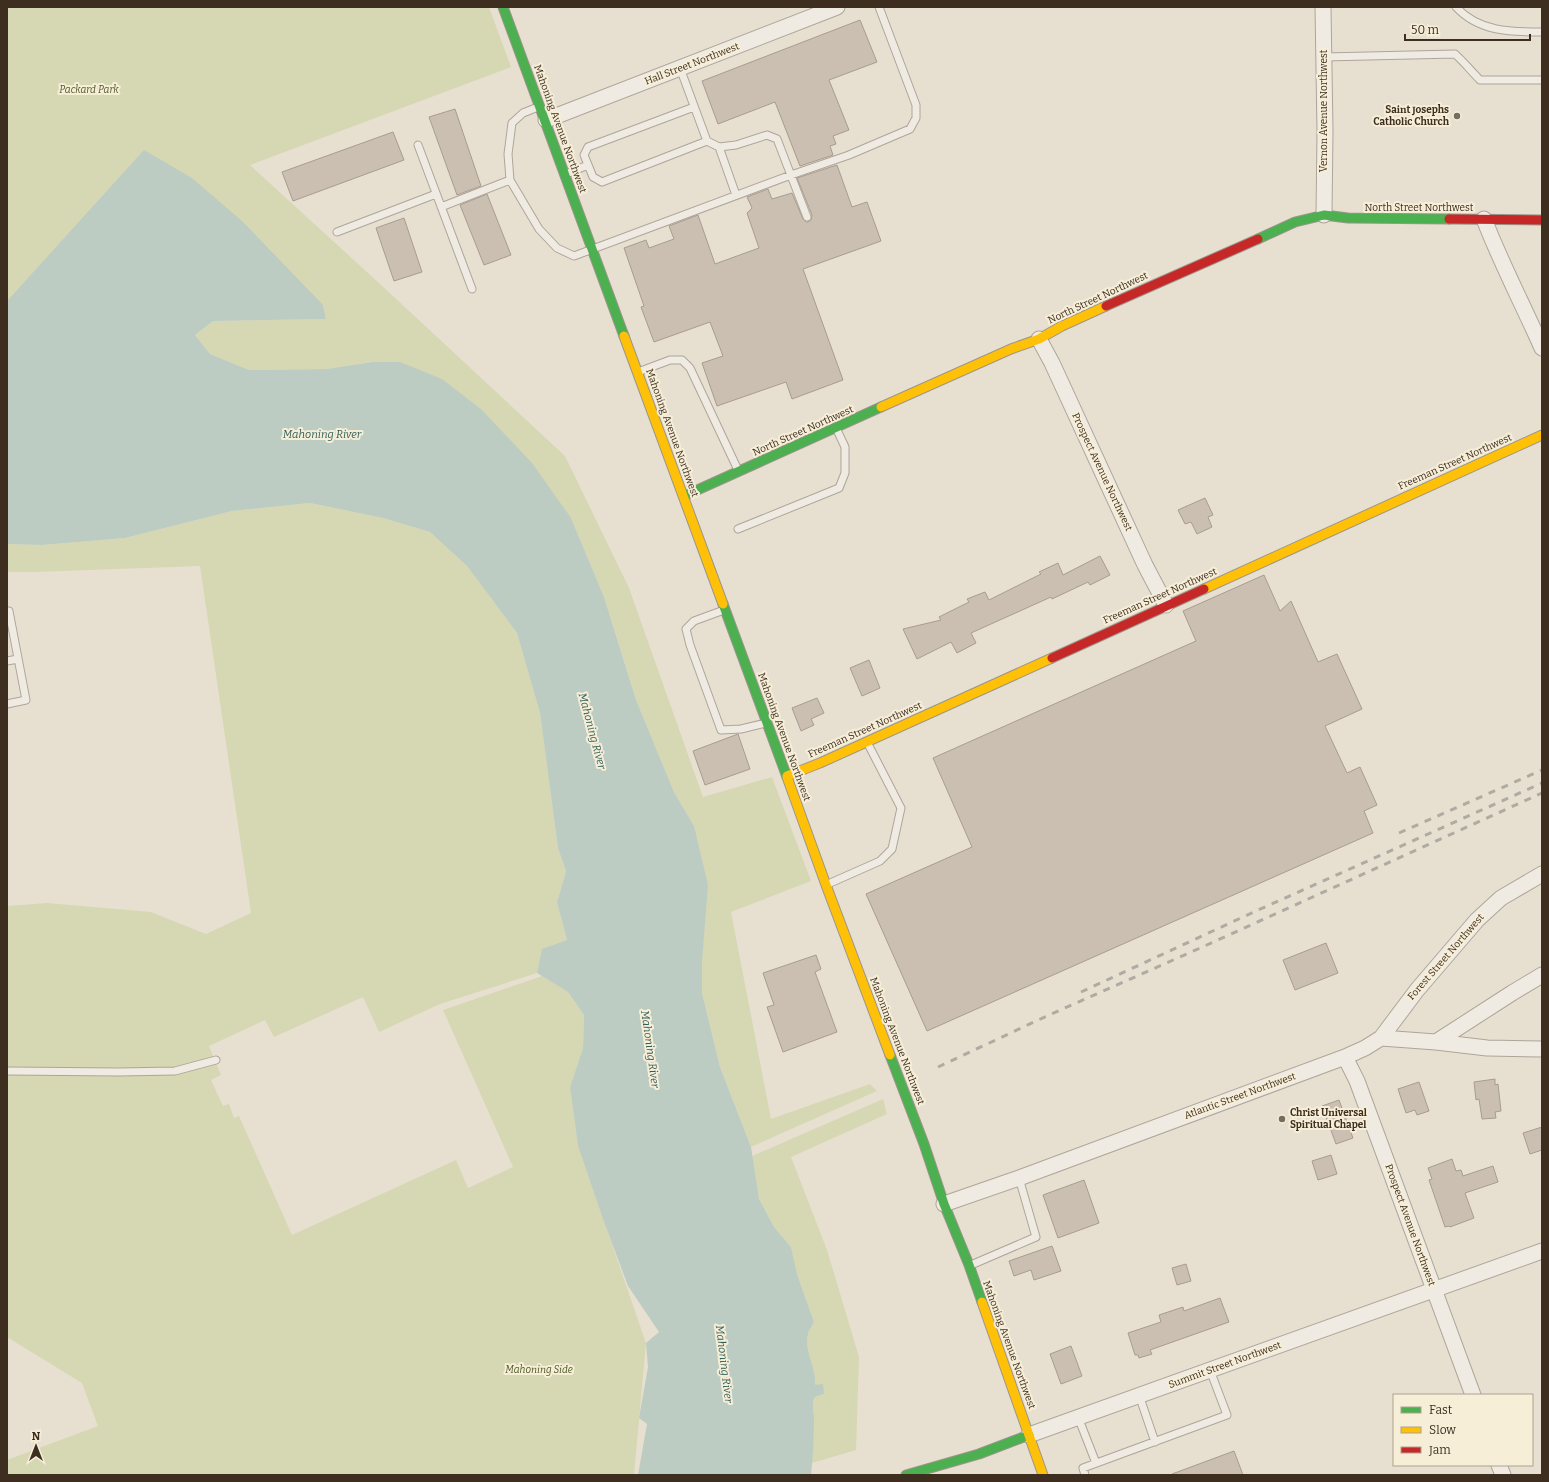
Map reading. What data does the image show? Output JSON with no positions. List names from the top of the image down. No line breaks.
{"streets":{"street":["Hall Street Northwest","Vernon Avenue Northwest","Mahoning Avenue Northwest","North Street Northwest","Freeman Street Northwest","Prospect Avenue Northwest","Forest Street Northwest","Atlantic Street Northwest","Summit Street Northwest"]},"crossings":[["Hall Street Northwest","Mahoning Avenue Northwest"],["Vernon Avenue Northwest","North Street Northwest"],["Mahoning Avenue Northwest","North Street Northwest"],["Mahoning Avenue Northwest","Freeman Street Northwest"],["Mahoning Avenue Northwest","Atlantic Street Northwest"],["Mahoning Avenue Northwest","Summit Street Northwest"],["North Street Northwest","Prospect Avenue Northwest"],["Freeman Street Northwest","Prospect Avenue Northwest"],["Prospect Avenue Northwest","Atlantic Street Northwest"],["Prospect Avenue Northwest","Summit Street Northwest"],["Forest Street Northwest","Atlantic Street Northwest"]],"water":["Mahoning River"],"parks":["Packard Park","Mahoning Side"],"places":["Saint Josephs Catholic Church","Christ Universal Spiritual Chapel"],"legend":["Fast","Slow","Jam"],"scale_bar":"50 m","north":"top"}
